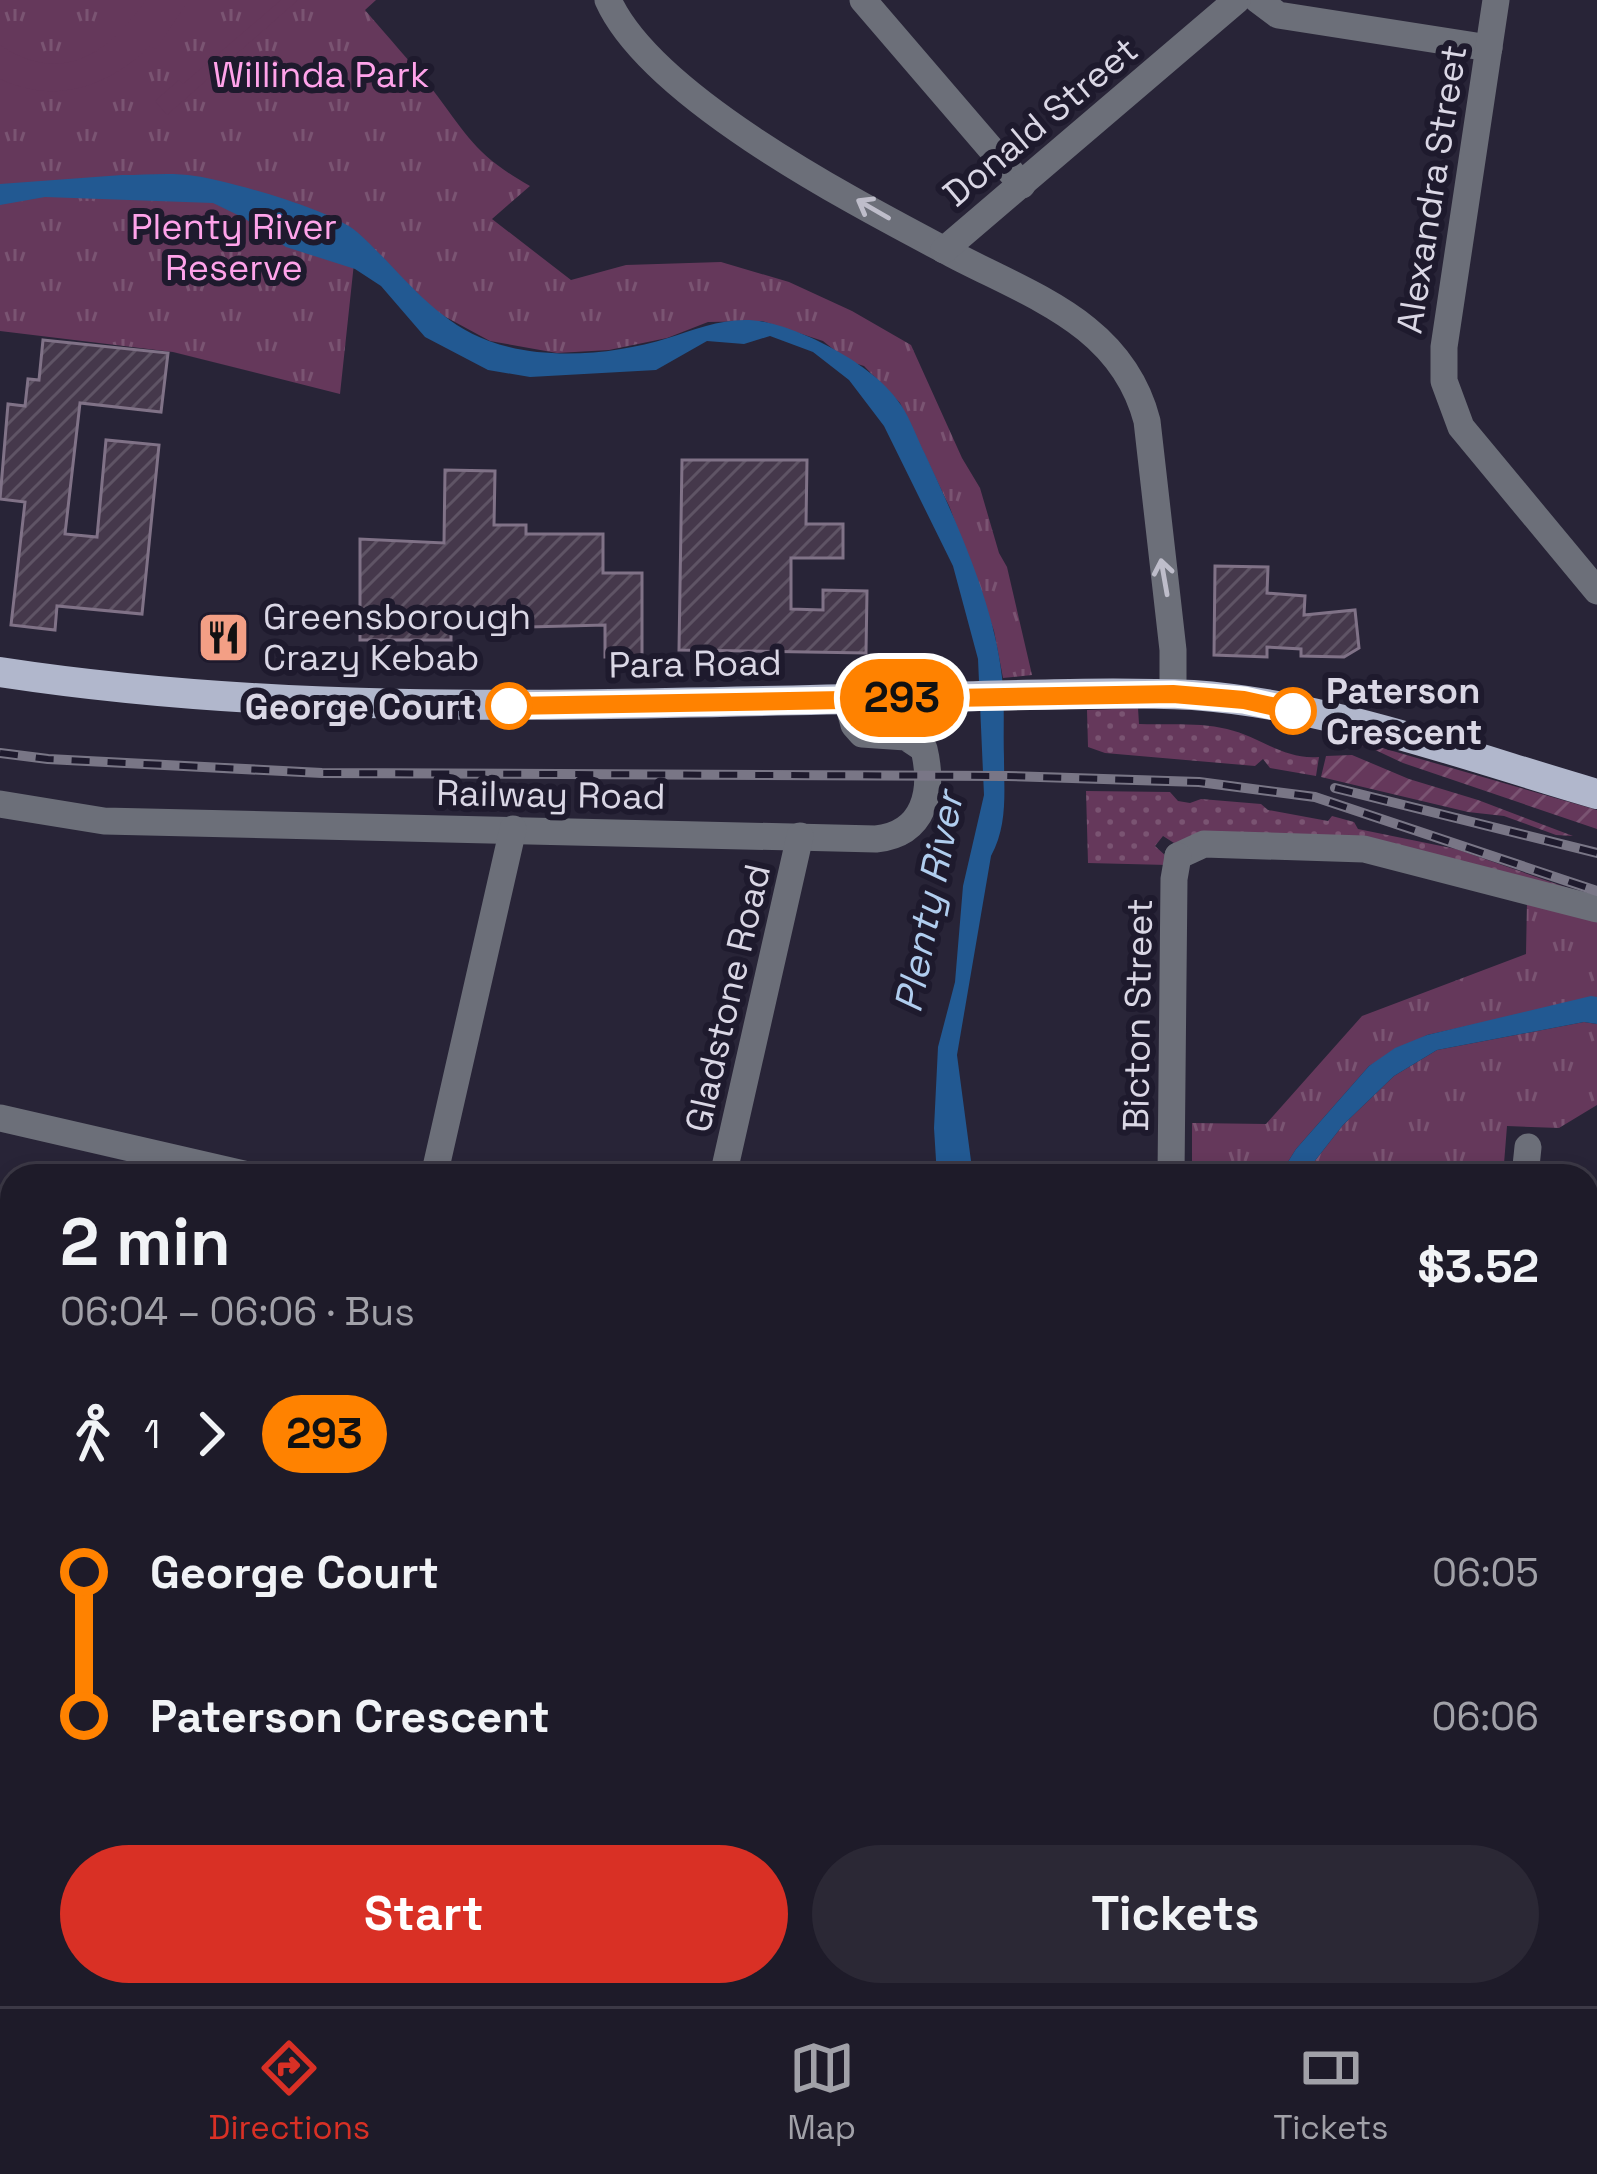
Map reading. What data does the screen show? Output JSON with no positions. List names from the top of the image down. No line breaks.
{"streets":{"main road":["Para Road"],"street":["Donald Street","Alexandra Street","Railway Road","Gladstone Road","Bicton Street"]},"crossings":[["Para Road","Railway Road"],["Railway Road","Gladstone Road"]],"water":["Plenty River"],"parks":["Willinda Park","Plenty River Reserve"],"places":{"restaurant":["Greensborough Crazy Kebab"],"other":["George Court","Paterson Crescent"]},"lines":["bus line 293"],"page":{"on_map":"293","heading":["2 min","06:04 – 06:06 · Bus","$3.52"],"legs":["1","293"],"list":[{"name":"George Court","value":"06:05"},{"name":"Paterson Crescent","value":"06:06"}],"buttons":["Start","Tickets"],"tabs":["Directions","Map","Tickets"]}}
